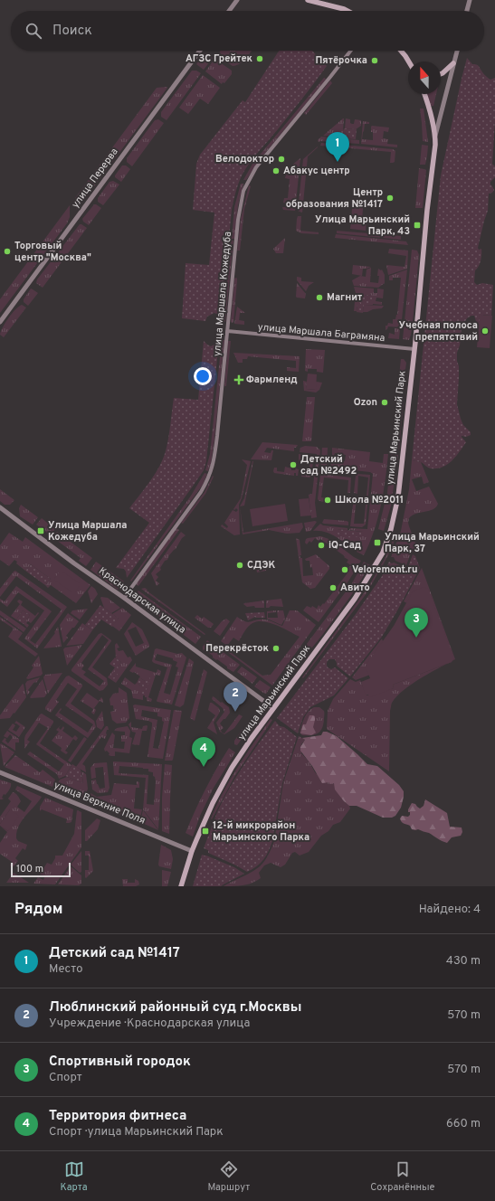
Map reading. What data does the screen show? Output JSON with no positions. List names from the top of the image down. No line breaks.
{"streets":{"main road":["улица Марьинский Парк"],"street":["улица Перерва","улица Маршала Кожедуба","улица Маршала Баграмяна","Краснодарская улица","улица Верхние Поля"]},"crossings":[["улица Маршала Кожедуба","улица Маршала Баграмяна"],["улица Маршала Кожедуба","Краснодарская улица"],["улица Маршала Баграмяна","улица Марьинский Парк"],["улица Марьинский Парк","Краснодарская улица"],["улица Марьинский Парк","улица Верхние Поля"]],"places":{"other":["АГЗС Грейтек","Пятёрочка","Велодоктор","Абакус центр","Центр образования №1417","Торговый центр \"Москва\"","Магнит","Учебная полоса препятствий","Ozon","Детский сад №2492","Школа №2011","iQ-Сад","СДЭК","Veloremont.ru","Авито","Перекрёсток"],"transit":["Улица Марьинский Парк, 43","Улица Маршала Кожедуба","Улица Марьинский Парк, 37","12-й микрорайон Марьинского Парка"],"health":["Фармленд"]},"scale_bar":"100 m","north":"top","page":{"search":"Поиск","pins":["1","3","2","4"],"scale":"100 m","heading":["Рядом","Найдено: 4"],"list":[{"mark":"1","name":"Детский сад №1417","note":"Место","value":"430 m"},{"mark":"2","name":"Люблинский районный суд г.Москвы","note":"Учреждение · Краснодарская улица","value":"570 m"},{"mark":"3","name":"Спортивный городок","note":"Спорт","value":"570 m"},{"mark":"4","name":"Территория фитнеса","note":"Спорт · улица Марьинский Парк","value":"660 m"}],"nav":["Карта","Маршрут","Сохранённые"]}}
